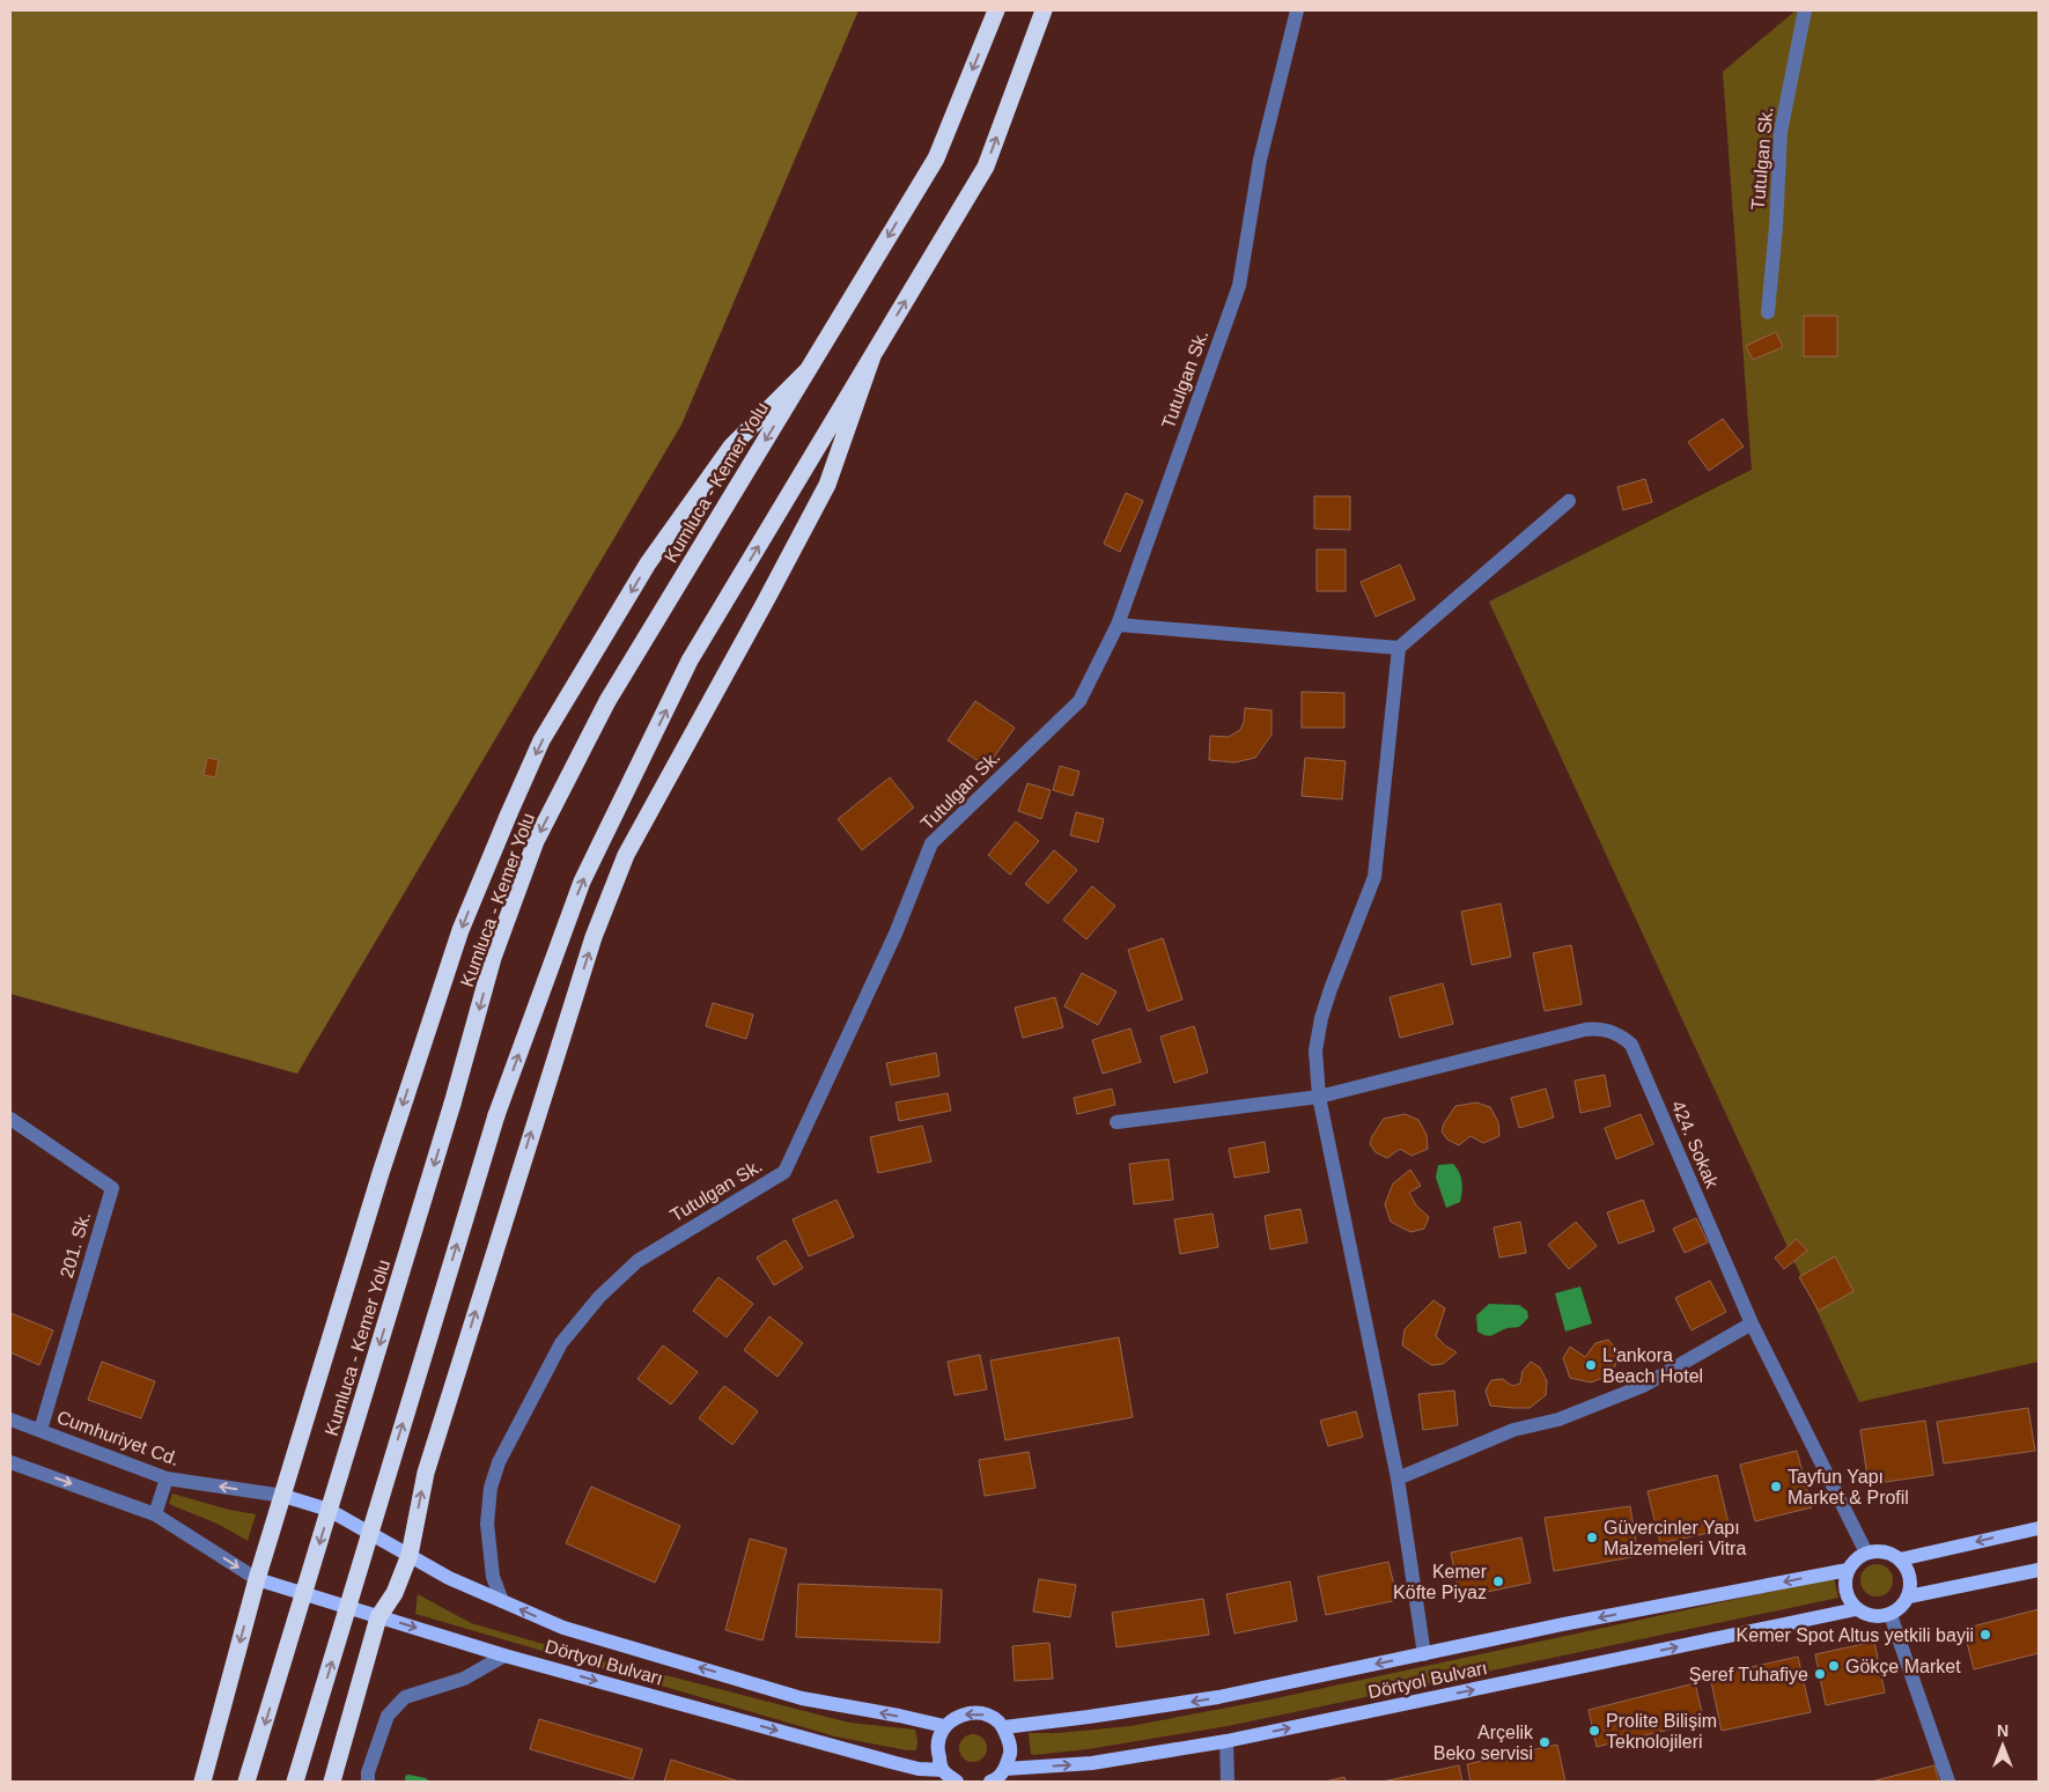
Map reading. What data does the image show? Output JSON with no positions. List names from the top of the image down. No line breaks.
{"streets":{"highway":["Kumluca - Kemer Yolu"],"main road":["Dörtyol Bulvarı"],"street":["Tutulgan Sk.","424. Sokak","201. Sk.","Cumhuriyet Cd."]},"crossings":[["Tutulgan Sk.","Dörtyol Bulvarı"],["424. Sokak","Dörtyol Bulvarı"],["201. Sk.","Cumhuriyet Cd."],["Cumhuriyet Cd.","Dörtyol Bulvarı"]],"places":["L'ankora Beach Hotel","Tayfun Yapı Market & Profil","Güvercinler Yapı Malzemeleri Vitra","Kemer Köfte Piyaz","Kemer Spot Altus yetkili bayii","Gökçe Market","Şeref Tuhafiye","Prolite Bilişim Teknolojileri","Arçelik Beko servisi"],"north":"top"}
